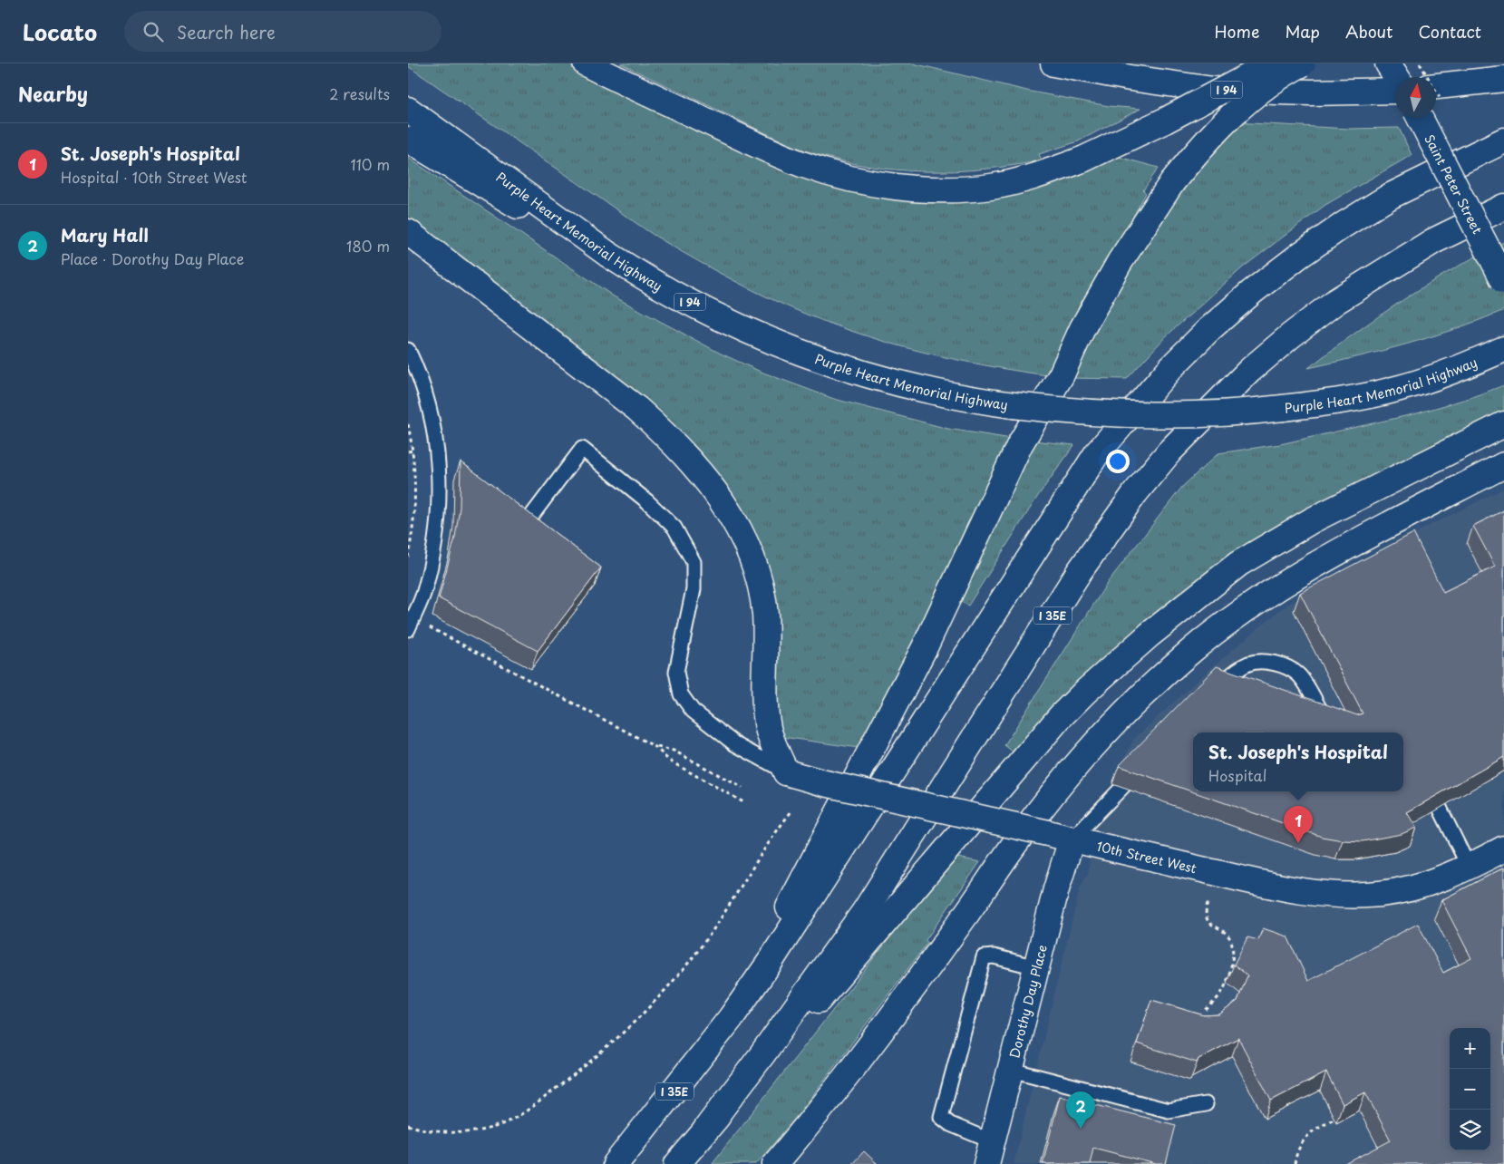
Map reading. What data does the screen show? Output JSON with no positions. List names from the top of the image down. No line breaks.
{"streets":{"main road":["I 94","Saint Peter Street","Purple Heart Memorial Highway","I 35E","10th Street West","Dorothy Day Place"]},"crossings":[["10th Street West","Dorothy Day Place"]],"north":"top","page":{"header":"Locato","search":"Search here","nav":["Home","Map","About","Contact"],"heading":["Nearby","2 results"],"list":[{"mark":"1","name":"St. Joseph's Hospital","note":"Hospital · 10th Street West","value":"110 m"},{"mark":"2","name":"Mary Hall","note":"Place · Dorothy Day Place","value":"180 m"}],"popup":["St. Joseph's Hospital","Hospital"],"pins":["1","2"],"map_buttons":["+","−"]}}
